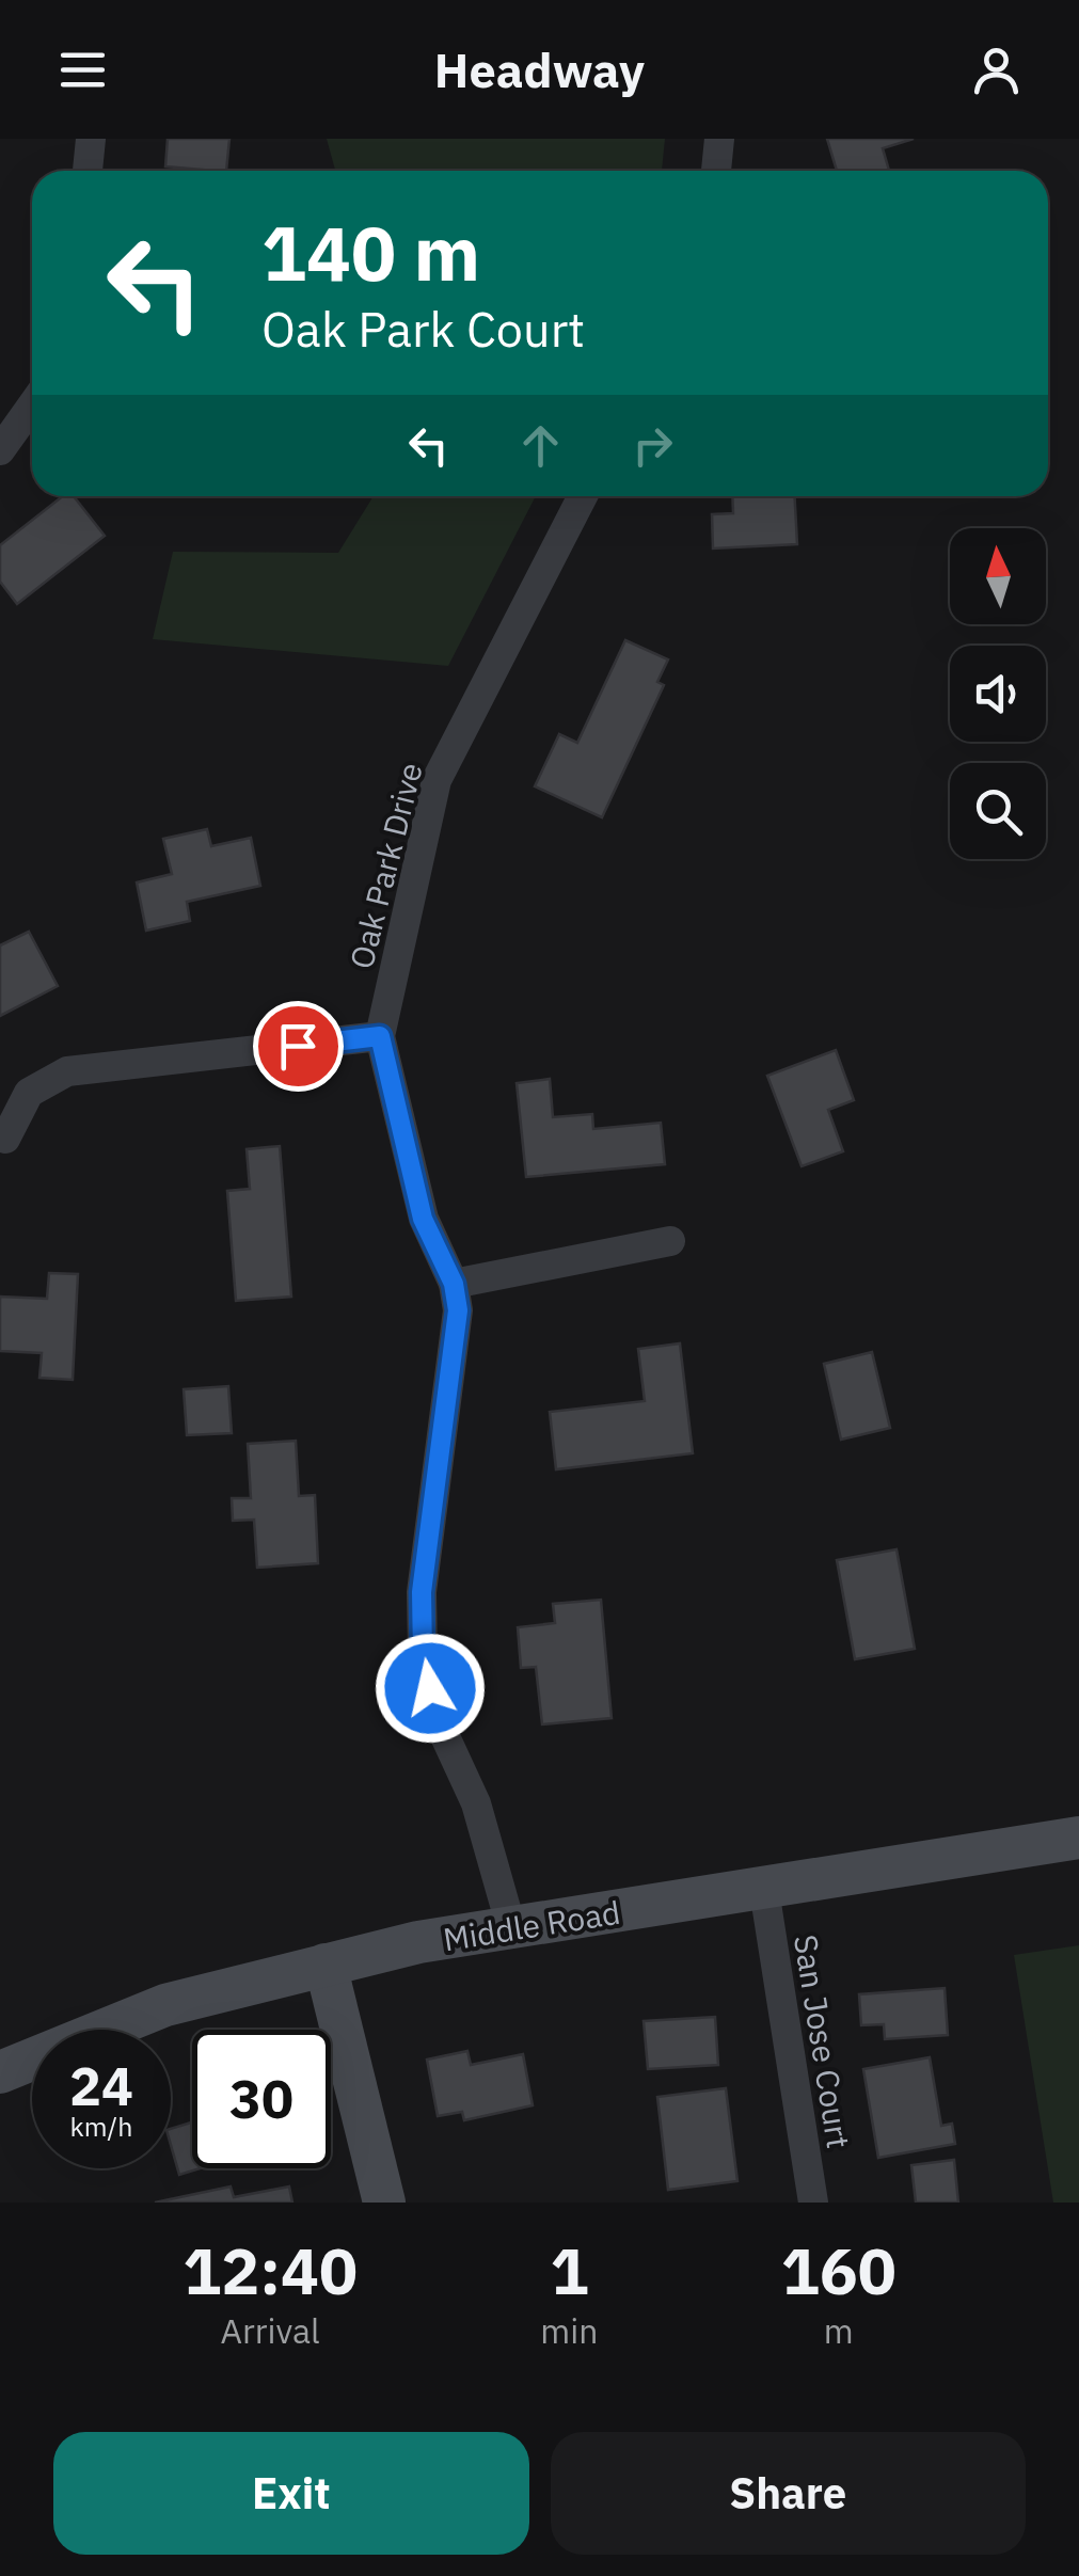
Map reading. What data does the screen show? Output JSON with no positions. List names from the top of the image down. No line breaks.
{"streets":{"main road":["Middle Road"],"street":["Oak Park Drive","San Jose Court"]},"crossings":[["Oak Park Drive","Middle Road"],["Middle Road","San Jose Court"]],"north":"top","page":{"header":"Headway","turn":["140 m","Oak Park Court"],"speed":"24 km/h","limit":"30","eta":["12:40","Arrival","1","min","160","m"],"buttons":["Exit","Share"]}}
